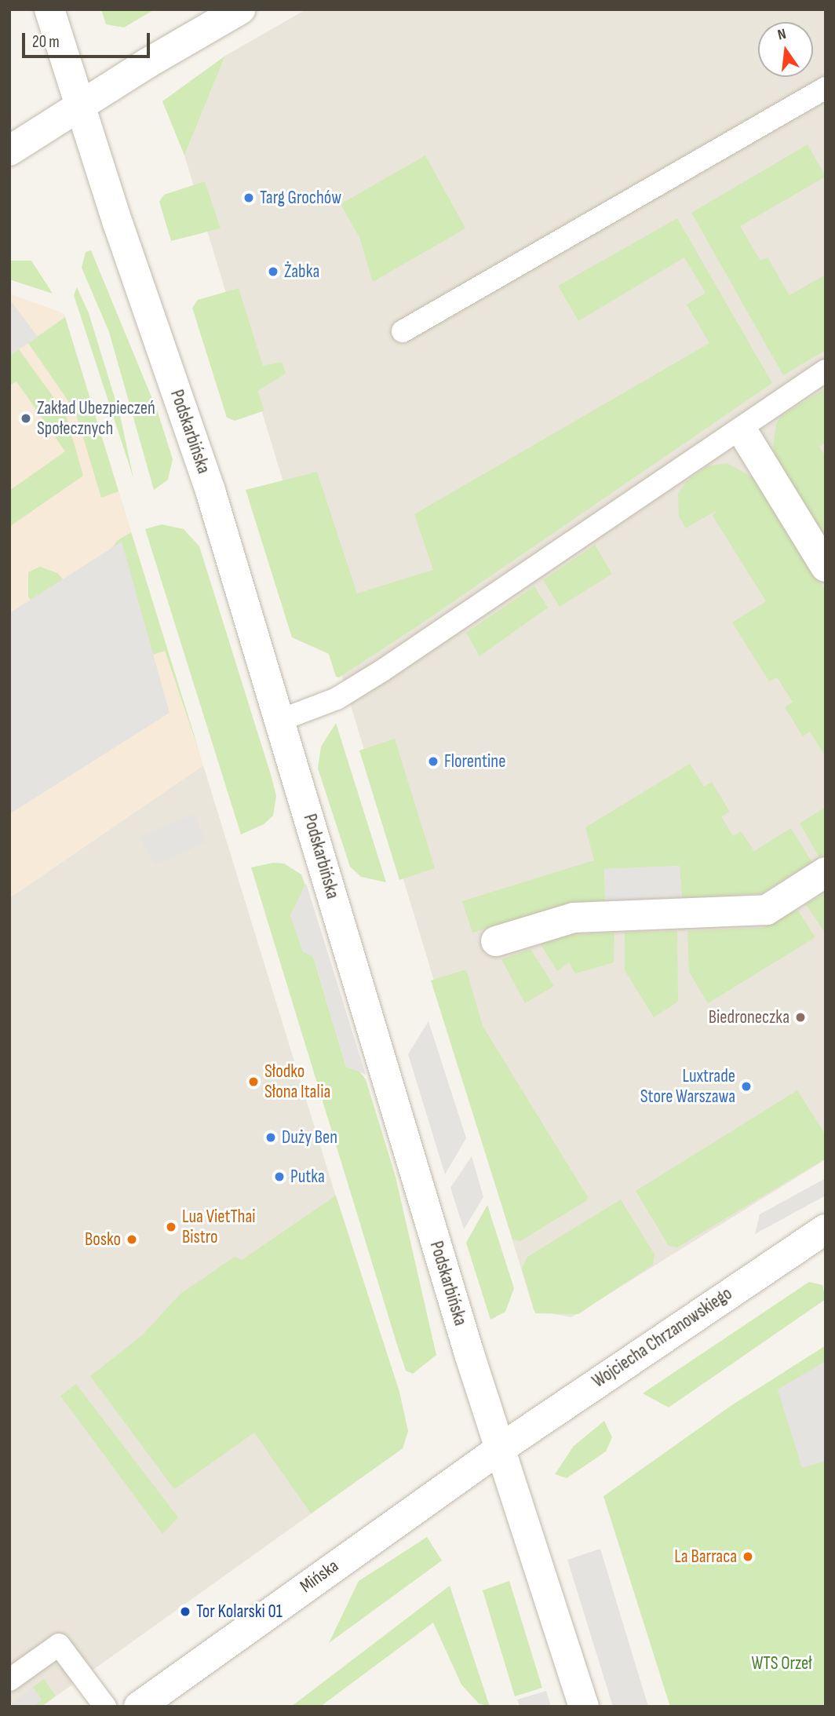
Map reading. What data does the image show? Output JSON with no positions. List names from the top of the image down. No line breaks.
{"streets":{"street":["Podskarbińska","Wojciecha Chrzanowskiego","Mińska"]},"crossings":[["Podskarbińska","Wojciecha Chrzanowskiego"],["Podskarbińska","Mińska"],["Wojciecha Chrzanowskiego","Mińska"]],"parks":["WTS Orzeł"],"places":["Targ Grochów","Żabka","Zakład Ubezpieczeń Społecznych","Florentine","Biedroneczka","Słodko Słona Italia","Luxtrade Store Warszawa","Duży Ben","Putka","Lua VietThai Bistro","Bosko","La Barraca","Tor Kolarski 01"],"scale_bar":"20 m","north":"top"}
